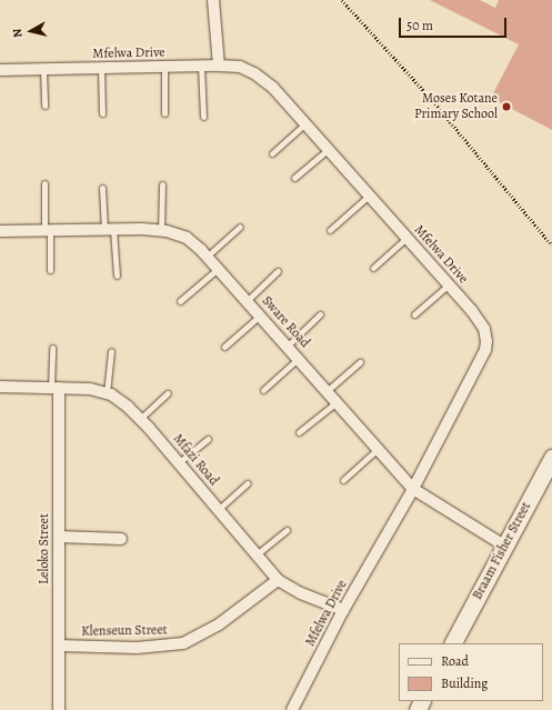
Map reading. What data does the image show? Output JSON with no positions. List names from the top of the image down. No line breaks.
{"streets":{"street":["Mfelwa Drive","Sware Road","Mfazi Road","Leloko Street","Braam Fisher Street","Klenseun Street"]},"crossings":[["Mfelwa Drive","Sware Road"],["Mfelwa Drive","Mfazi Road"],["Sware Road","Braam Fisher Street"],["Mfazi Road","Leloko Street"],["Mfazi Road","Klenseun Street"],["Leloko Street","Klenseun Street"]],"places":["Moses Kotane Primary School"],"legend":["Road","Building"],"scale_bar":"50 m","north":"left"}
